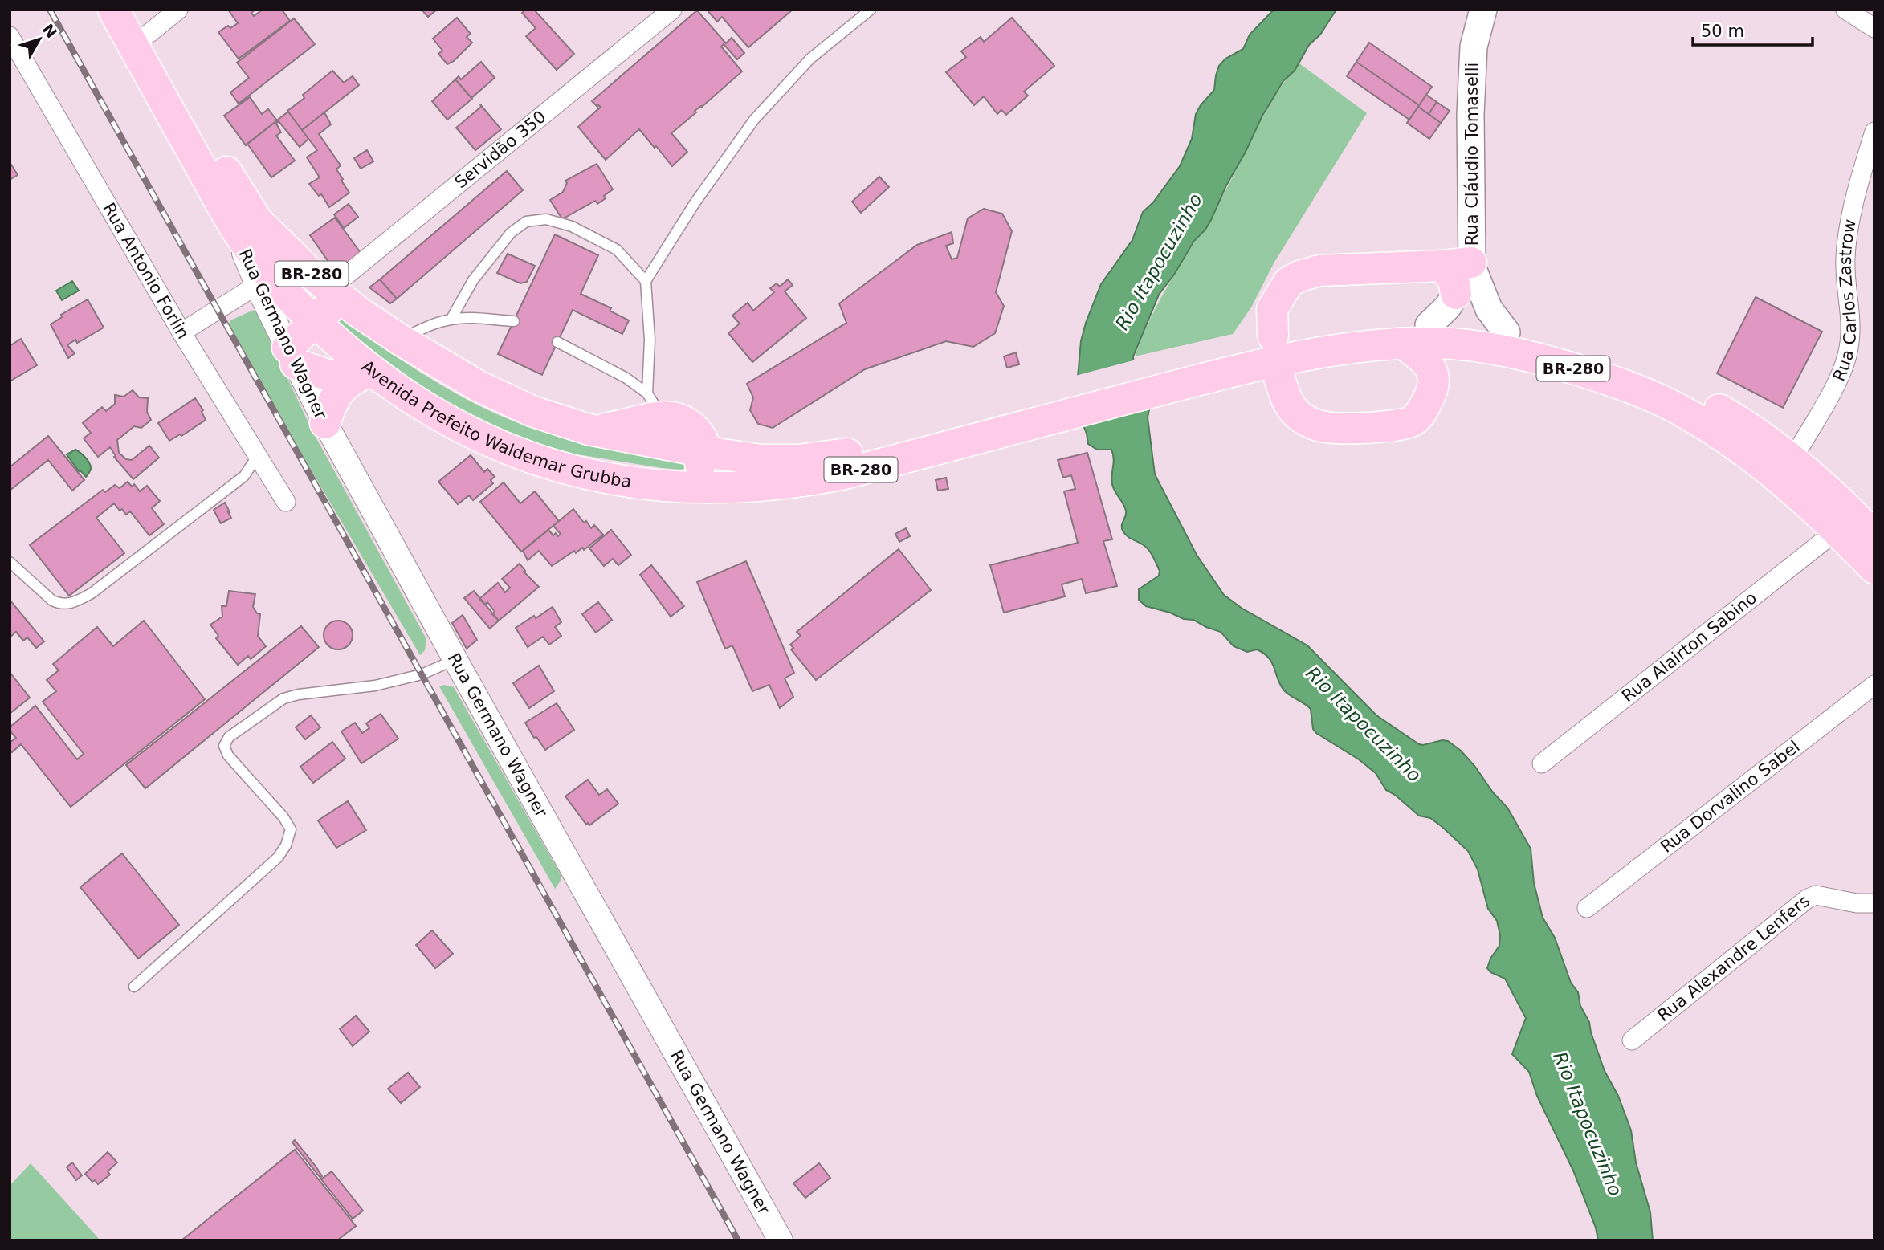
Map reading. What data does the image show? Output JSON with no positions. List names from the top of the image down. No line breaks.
{"streets":{"highway":["BR-280","Avenida Prefeito Waldemar Grubba"],"main road":["Rua Cláudio Tomaselli"],"street":["Servidão 350","Rua Antonio Forlin","Rua Carlos Zastrow","Rua Germano Wagner","Rua Alairton Sabino","Rua Dorvalino Sabel","Rua Alexandre Lenfers"]},"crossings":[["Servidão 350","Avenida Prefeito Waldemar Grubba"],["Rua Cláudio Tomaselli","BR-280"],["BR-280","Rua Carlos Zastrow"],["BR-280","Avenida Prefeito Waldemar Grubba"],["BR-280","Rua Alairton Sabino"],["Rua Germano Wagner","Avenida Prefeito Waldemar Grubba"]],"water":["Rio Itapocuzinho"],"scale_bar":"50 m","north":"top right"}
